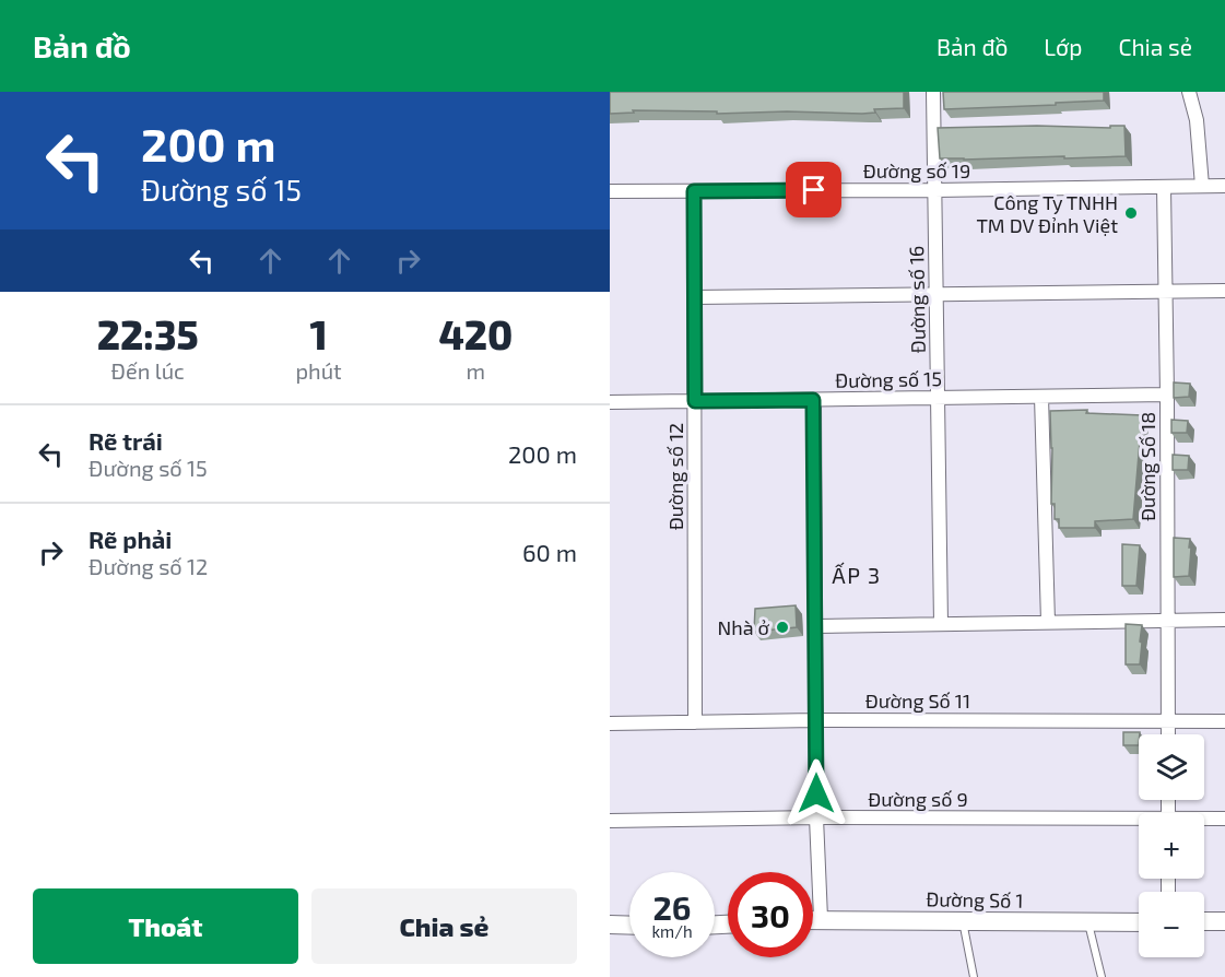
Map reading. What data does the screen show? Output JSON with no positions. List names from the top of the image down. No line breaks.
{"streets":{"street":["Đường số 19","Đường số 16","Đường số 15","Đường Số 18","Đường số 12","Đường Số 11","Đường số 9","Đường Số 1"]},"crossings":[["Đường số 19","Đường số 16"],["Đường số 19","Đường Số 18"],["Đường số 19","Đường số 12"],["Đường số 16","Đường số 15"],["Đường số 15","Đường Số 18"],["Đường số 15","Đường số 12"],["Đường Số 18","Đường Số 11"],["Đường số 12","Đường Số 11"]],"districts":["ẤP 3"],"places":["Công Ty TNHH TM DV Đỉnh Việt","Nhà ở"],"page":{"header":"Bản đồ","nav":["Bản đồ","Lớp","Chia sẻ"],"turn":["200 m","Đường số 15"],"eta":["22:35","Đến lúc","1","phút","420","m"],"list":[{"name":"Rẽ trái","note":"Đường số 15","value":"200 m"},{"name":"Rẽ phải","note":"Đường số 12","value":"60 m"}],"map_buttons":["+","−"],"speed":"26 km/h","limit":"30","buttons":["Thoát","Chia sẻ"]}}
